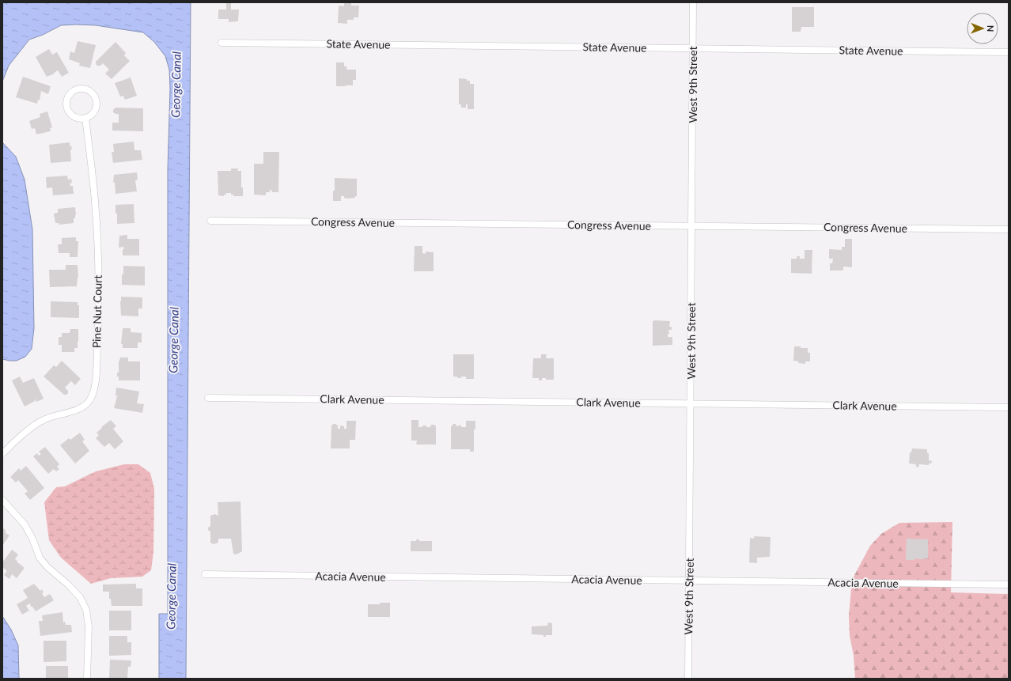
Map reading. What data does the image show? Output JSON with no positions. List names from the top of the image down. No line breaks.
{"streets":{"street":["State Avenue","West 9th Street","Congress Avenue","Pine Nut Court","Clark Avenue","Acacia Avenue"]},"crossings":[["State Avenue","West 9th Street"],["West 9th Street","Congress Avenue"],["West 9th Street","Clark Avenue"],["West 9th Street","Acacia Avenue"]],"water":["George Canal"],"north":"right"}
